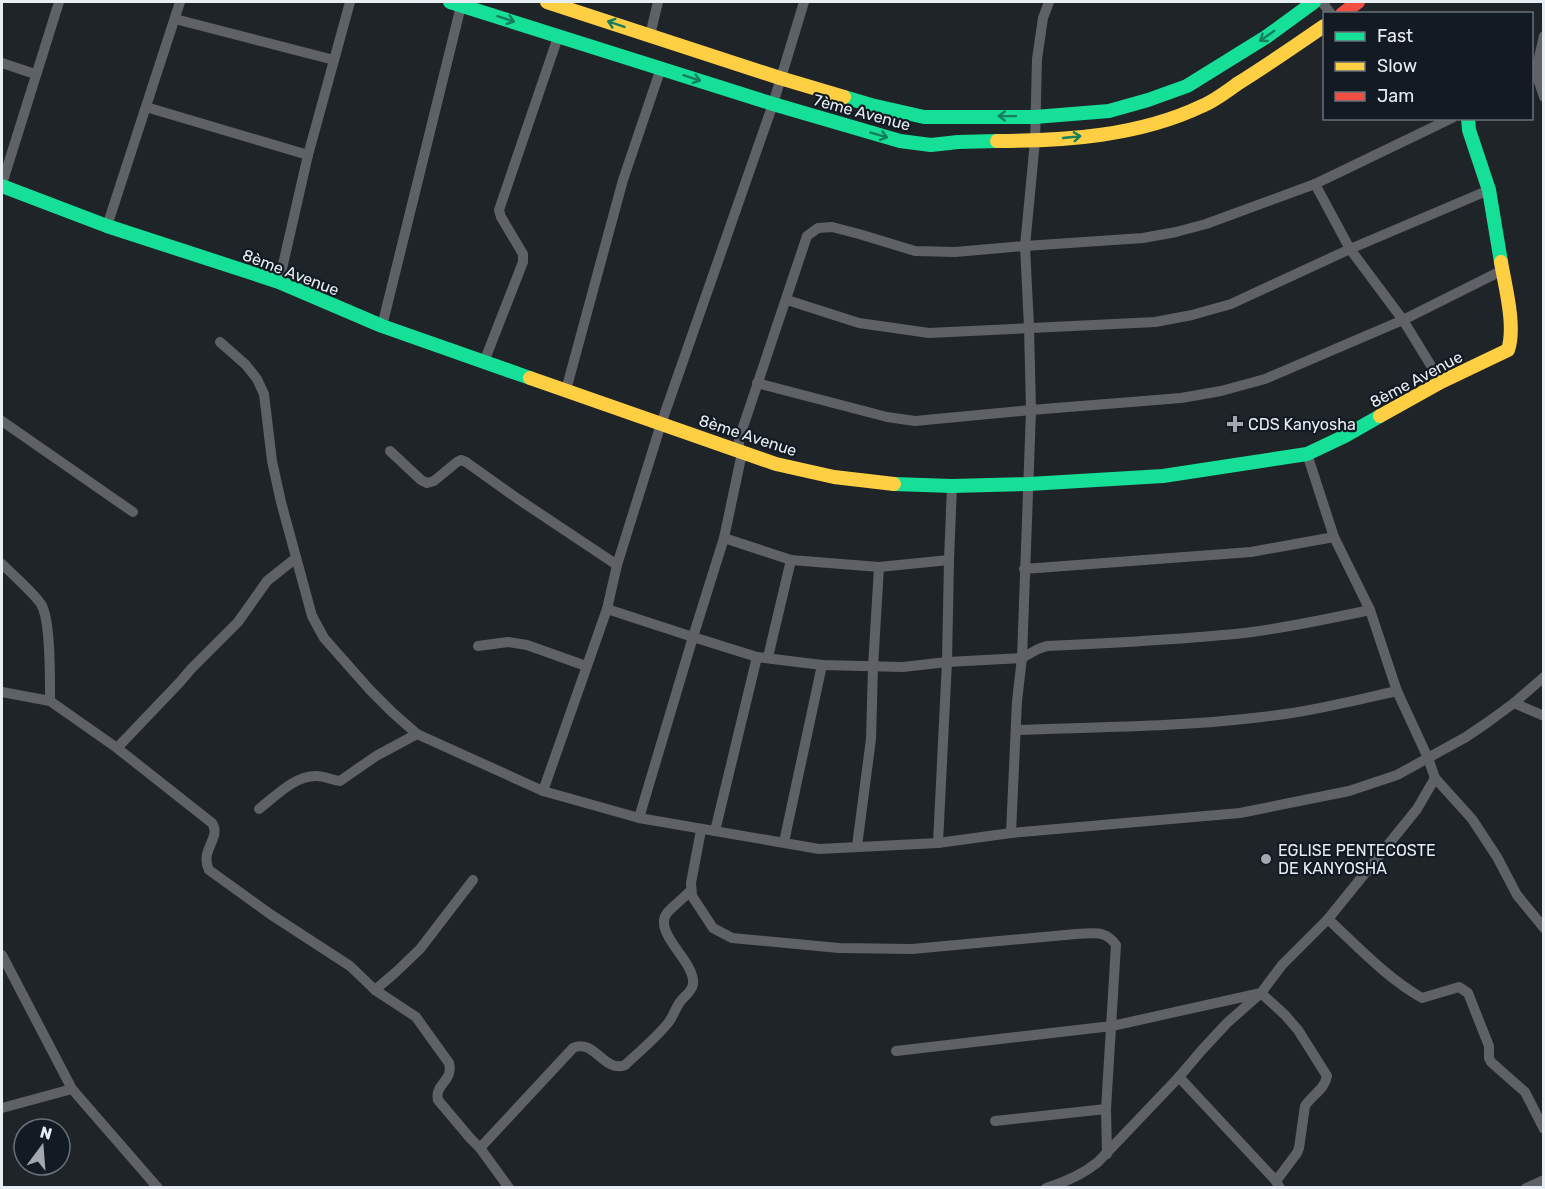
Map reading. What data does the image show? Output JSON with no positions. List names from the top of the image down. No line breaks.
{"streets":{"street":["7ème Avenue","8ème Avenue"]},"places":{"health":["CDS Kanyosha"],"other":["EGLISE PENTECOSTE DE KANYOSHA"]},"legend":["Fast","Slow","Jam"],"north":"top"}
